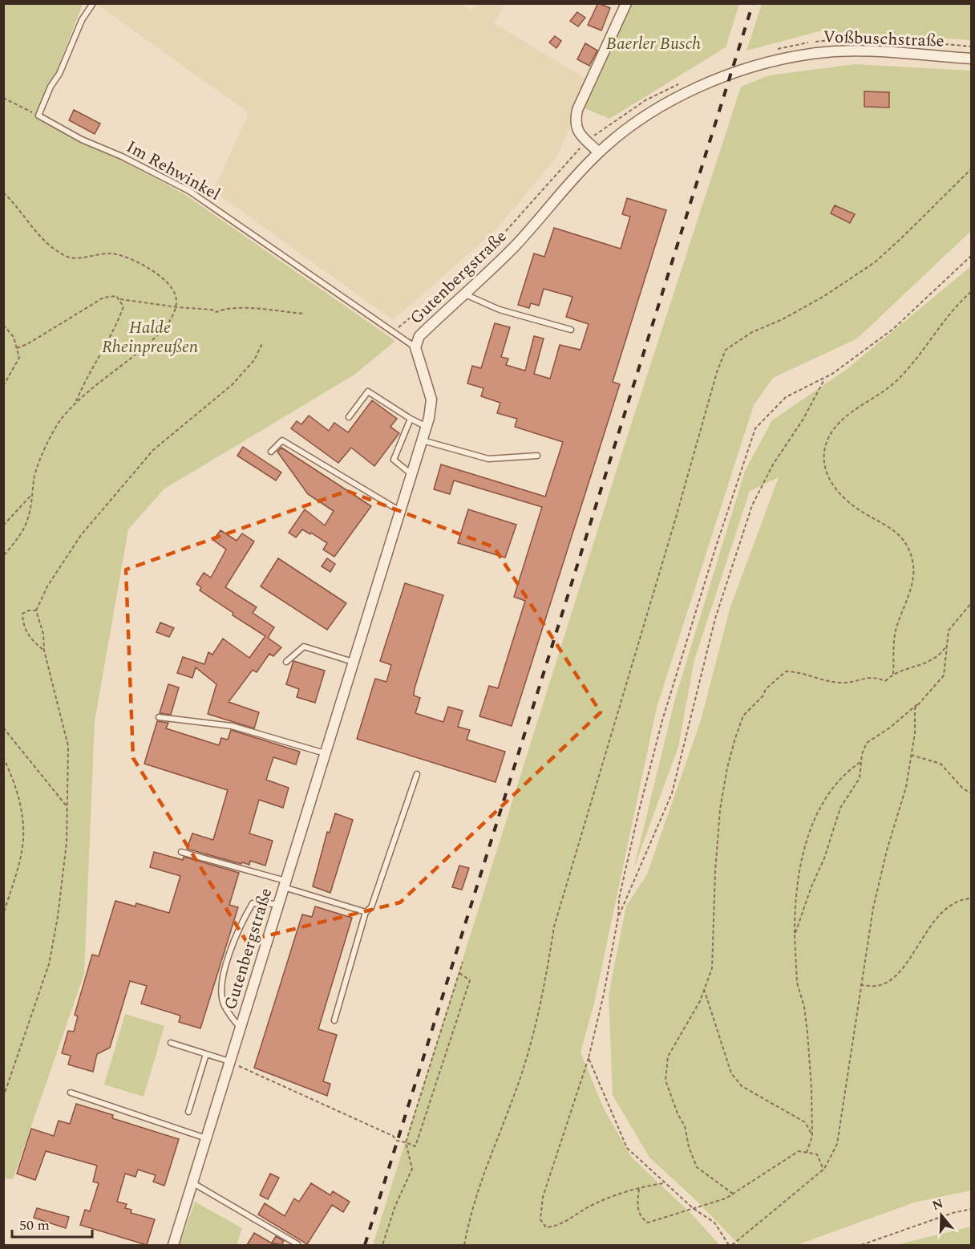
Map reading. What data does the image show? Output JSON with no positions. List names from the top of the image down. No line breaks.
{"streets":{"street":["Voßbuschstraße","Gutenbergstraße"],"lane":["Im Rehwinkel"]},"crossings":[["Voßbuschstraße","Gutenbergstraße"],["Im Rehwinkel","Gutenbergstraße"]],"parks":["Baerler Busch","Halde Rheinpreußen"],"scale_bar":"50 m","north":"top"}
